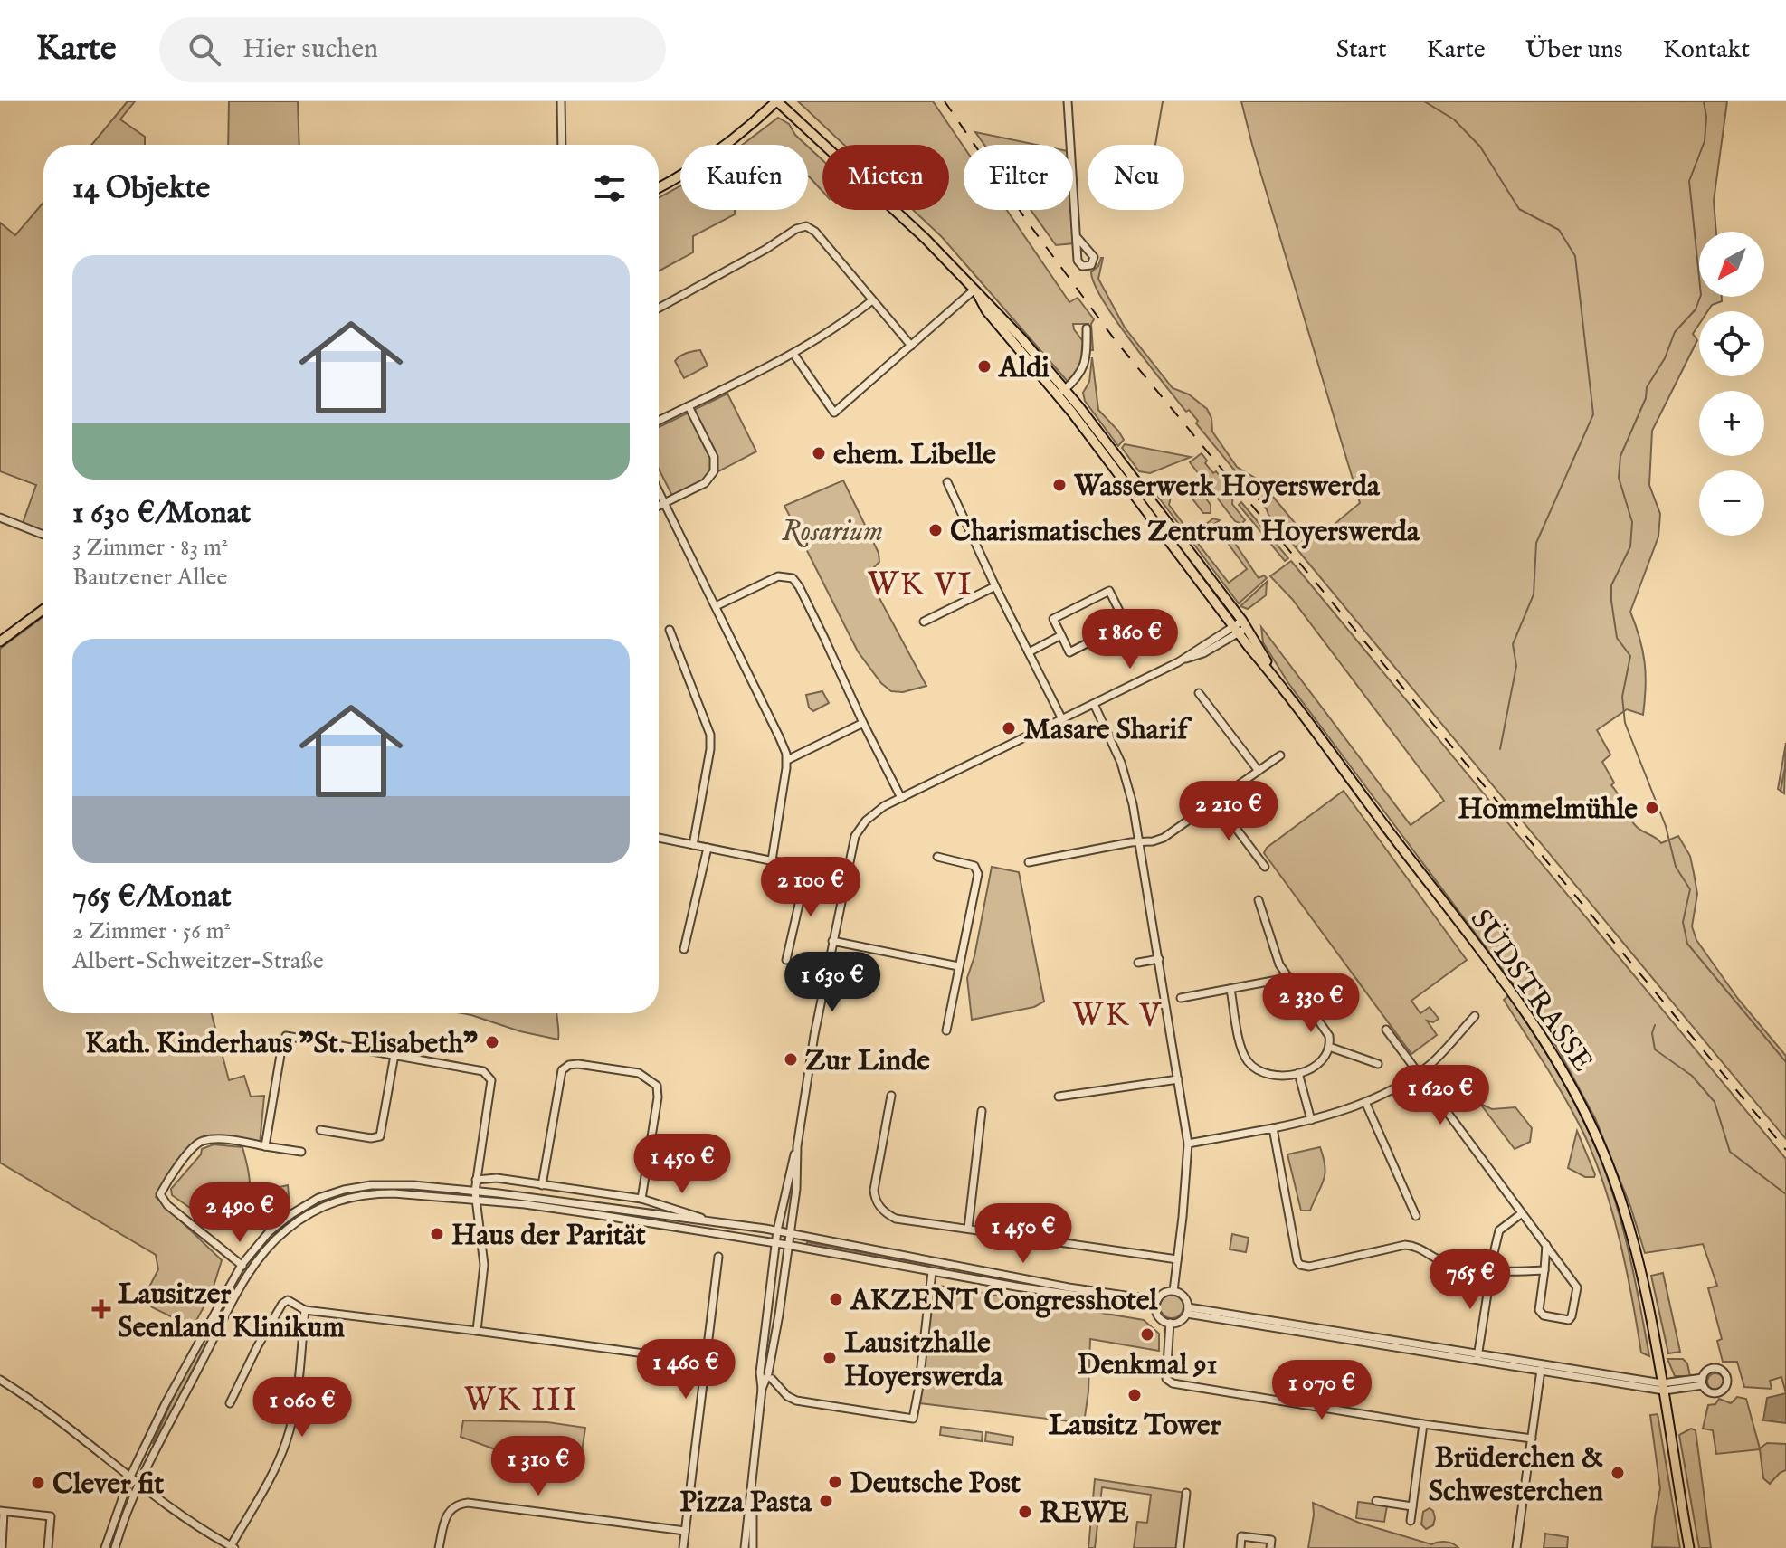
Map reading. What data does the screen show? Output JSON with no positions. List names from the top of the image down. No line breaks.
{"streets":{"main road":["SÜDSTRASSE"]},"districts":["WK VI","WK V","WK III"],"parks":["Rosarium"],"places":{"other":["Aldi","ehem. Libelle","Wasserwerk Hoyerswerda","Charismatisches Zentrum Hoyerswerda","Masare Sharif","Hommelmühle","Kath. Kinderhaus \"St. Elisabeth\"","Zur Linde","Haus der Parität","AKZENT Congresshotel","Denkmal 91","Lausitzhalle Hoyerswerda","Lausitz Tower","Brüderchen & Schwesterchen","Deutsche Post","Clever fit","Pizza Pasta","REWE"],"health":["Lausitzer Seenland Klinikum"]},"north":"bottom left","page":{"header":"Karte","search":"Hier suchen","nav":["Start","Karte","Über uns","Kontakt"],"chip":["Kaufen","Mieten","Filter","Neu"],"heading":"14 Objekte","map_buttons":["+","−"],"list":[{"name":"1 630 €/Monat","note":"3 Zimmer · 83 m² · Bautzener Allee"},{"name":"765 €/Monat","note":"2 Zimmer · 56 m² · Albert-Schweitzer-Straße"}],"price":["1 860 €","2 210 €","2 100 €","1 630 €","2 330 €","1 620 €","1 450 €","2 490 €","1 450 €","765 €","1 460 €","1 070 €","1 060 €","1 310 €"]}}
